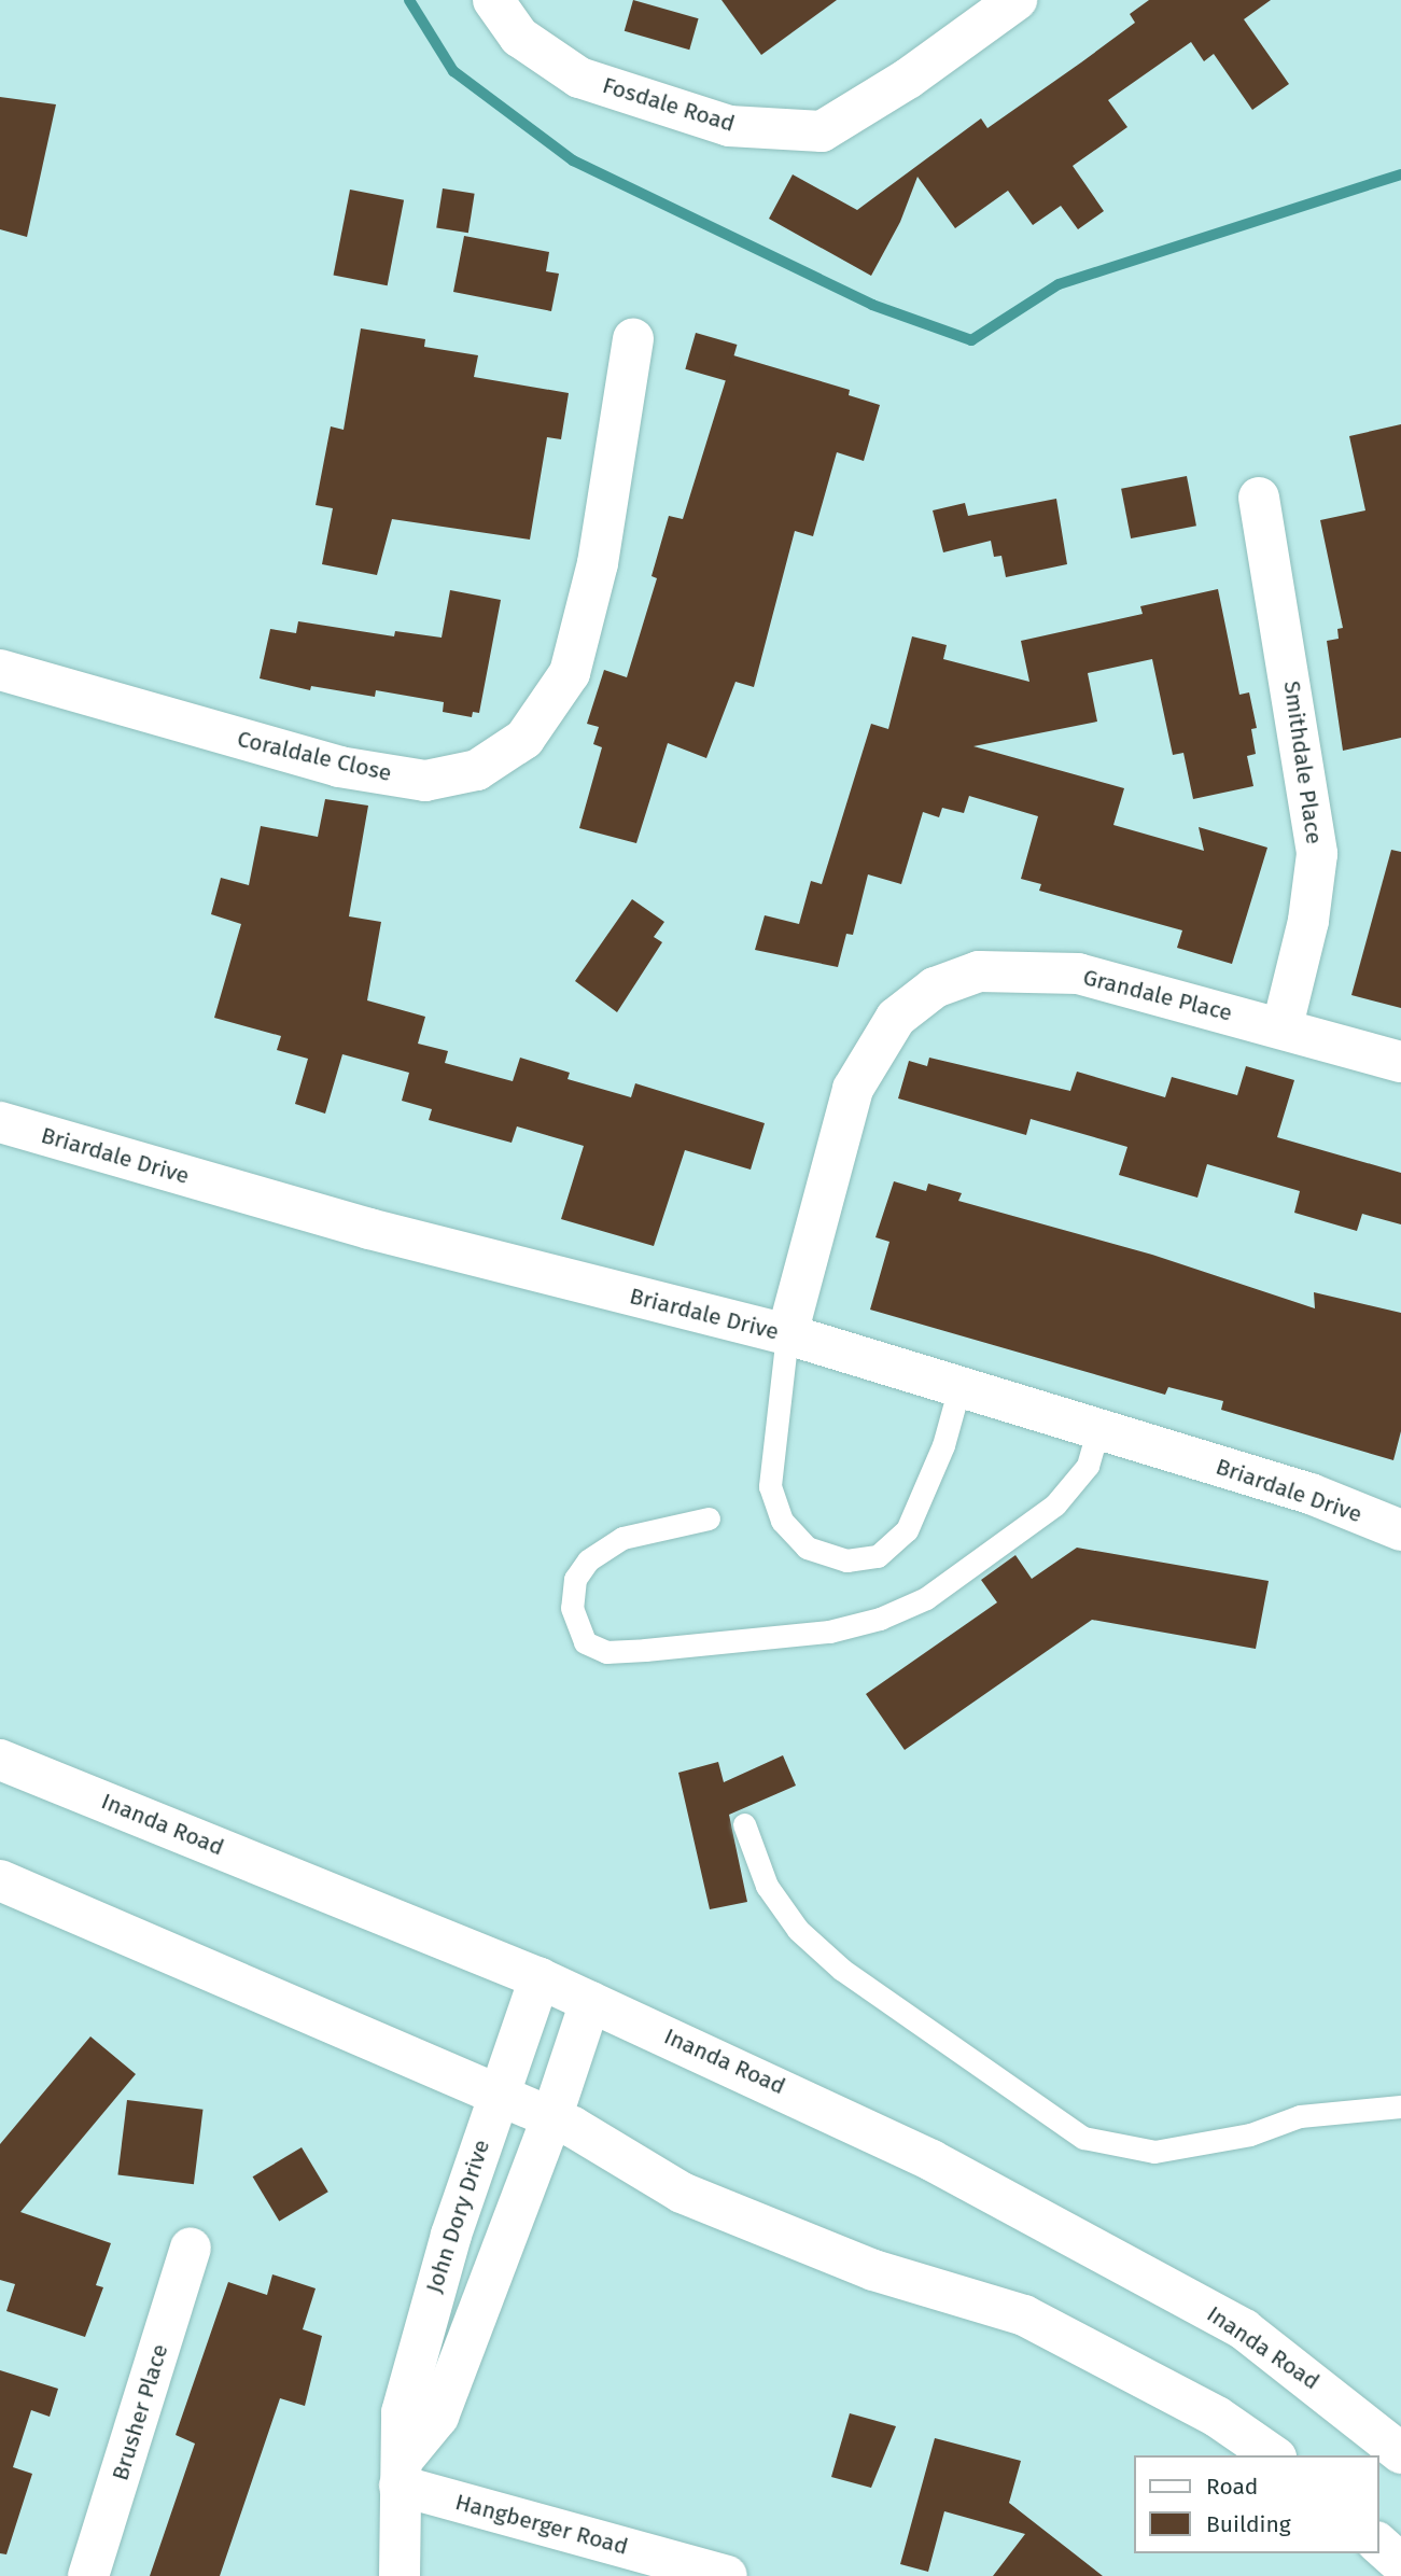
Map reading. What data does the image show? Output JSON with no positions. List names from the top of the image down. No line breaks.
{"streets":{"street":["Fosdale Road","Coraldale Close","Smithdale Place","Grandale Place","Briardale Drive","Inanda Road","John Dory Drive","Brusher Place","Hangberger Road"]},"crossings":[["Smithdale Place","Grandale Place"],["Grandale Place","Briardale Drive"],["Inanda Road","John Dory Drive"],["John Dory Drive","Hangberger Road"]],"legend":["Road","Building"]}
